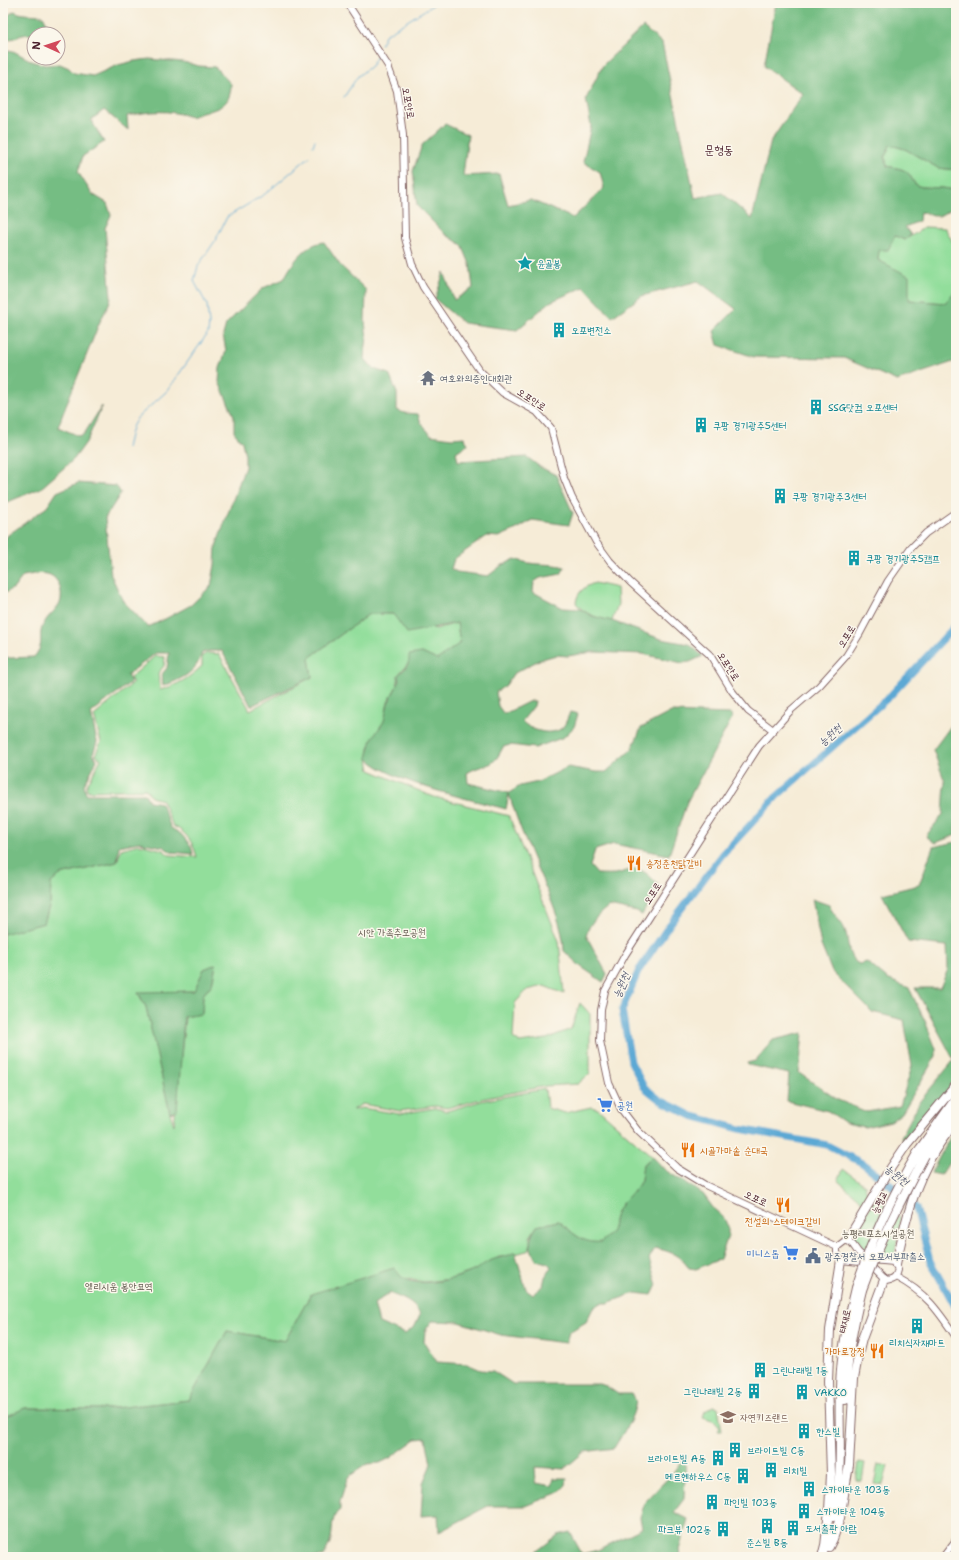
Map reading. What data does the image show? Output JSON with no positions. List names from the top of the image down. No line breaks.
{"streets":{"highway":["능평교","태재로"],"street":["오포안로","오포로"]},"crossings":[["오포안로","오포로"],["능평교","태재로"]],"districts":["문형동"],"water":["능원천"],"parks":["시안 가족추모공원","능평레포츠시설공원","엘리시움 봉안묘역"],"places":{"place":["윤골봉"],"building":["오포변전소","SSG닷컴 오포센터","쿠팡 경기광주5센터","쿠팡 경기광주3센터","쿠팡 경기광주5캠프","리치식자재마트","그린나래빌 1동","그린나래빌 2동","VAKKO","한스빌","브라이트빌 C동","브라이트빌 A동","리치빌","메르헨하우스 C동","스카이타운 103동","파인빌 103동","스카이타운 104동","준스빌 B동","도서출판 아람","파크뷰 102동"],"temple":["여호와의증인대회관"],"restaurant":["송정춘천닭갈비","시골가마솥 순대국","전설의 스테이크갈비","가마로강정"],"supermarket":["공원","미니스톱"],"public building":["광주경찰서 오포서부파출소"],"school or university":["자연키즈랜드"]},"north":"left"}
